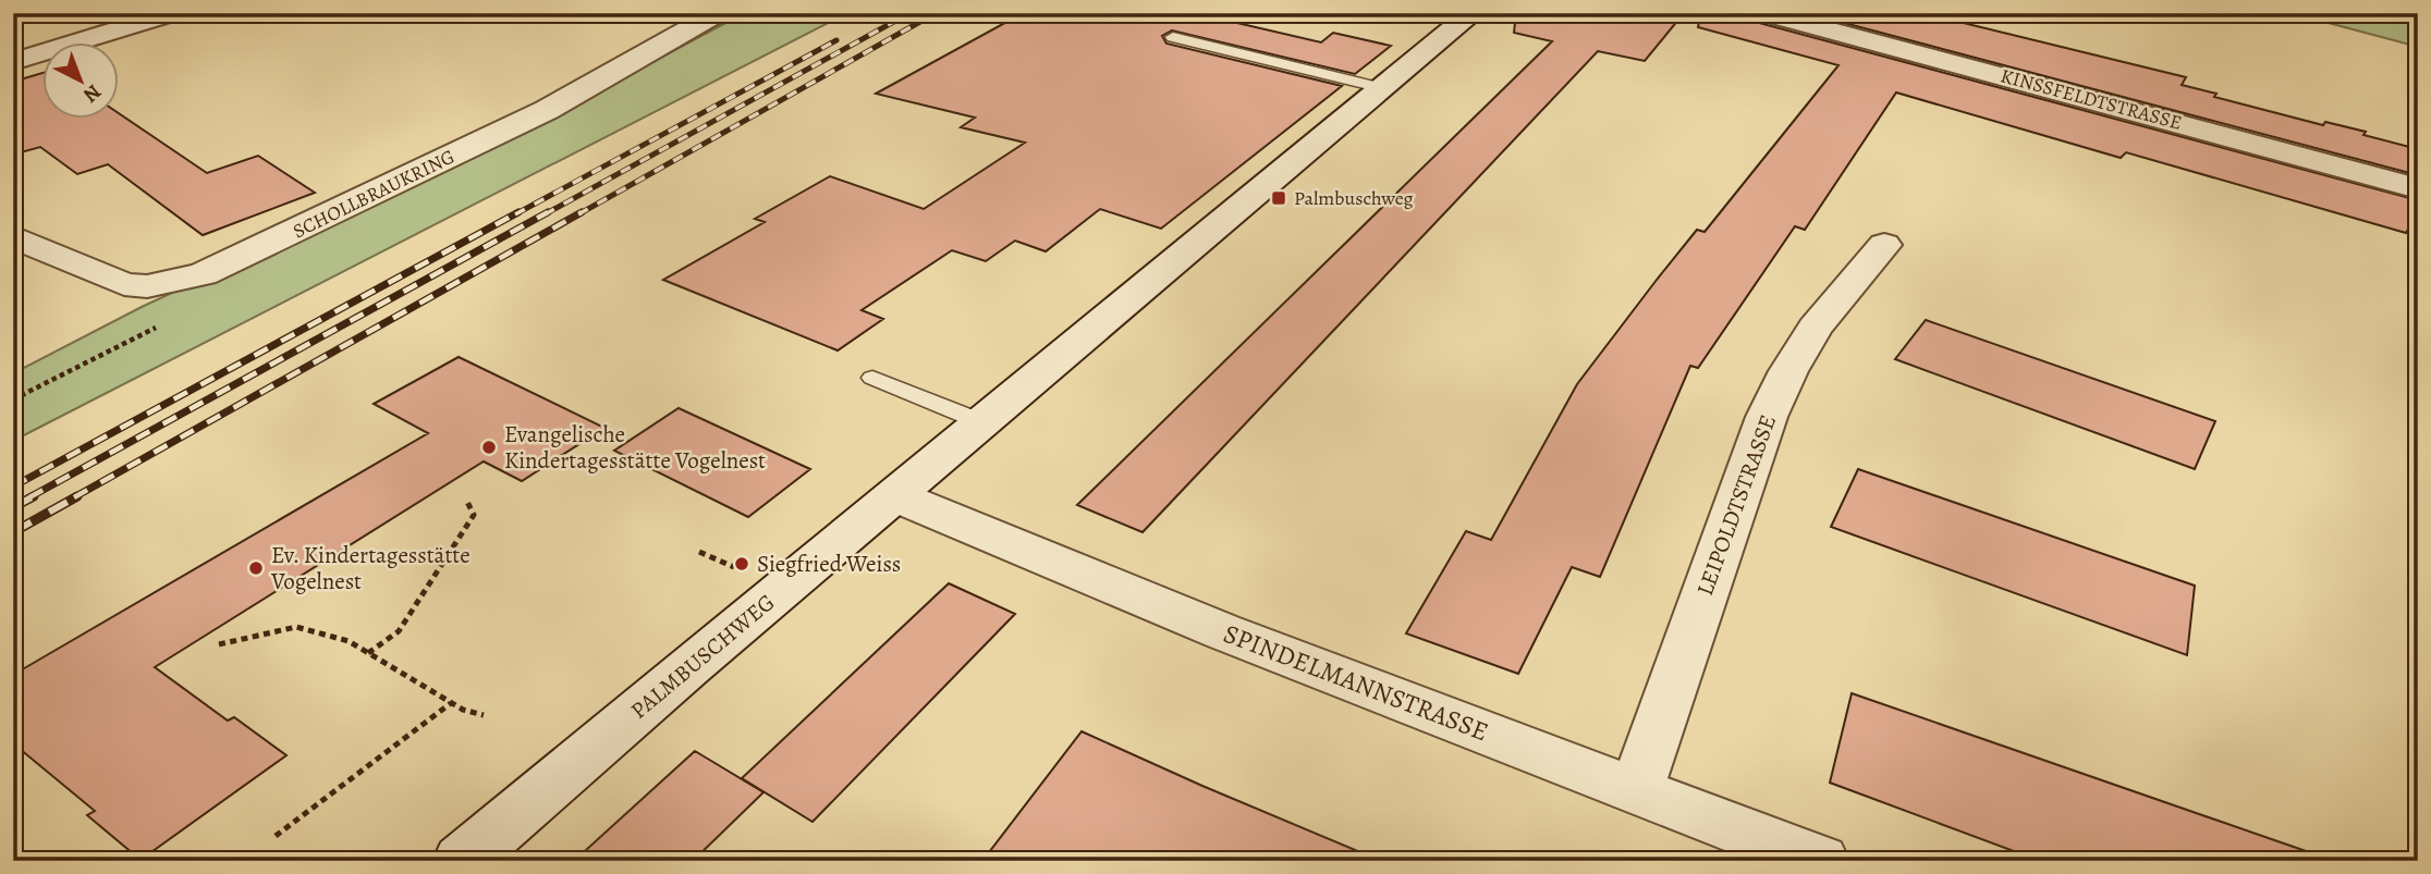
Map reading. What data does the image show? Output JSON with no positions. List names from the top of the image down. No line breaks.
{"streets":{"street":["KINSSFELDTSTRASSE","SCHOLLBRAUKRING","LEIPOLDTSTRASSE","PALMBUSCHWEG","SPINDELMANNSTRASSE"]},"crossings":[["LEIPOLDTSTRASSE","SPINDELMANNSTRASSE"],["PALMBUSCHWEG","SPINDELMANNSTRASSE"]],"places":{"transit":["Palmbuschweg"],"other":["Evangelische Kindertagesstätte Vogelnest","Siegfried Weiss","Ev. Kindertagesstätte Vogelnest"]},"north":"bottom right"}
